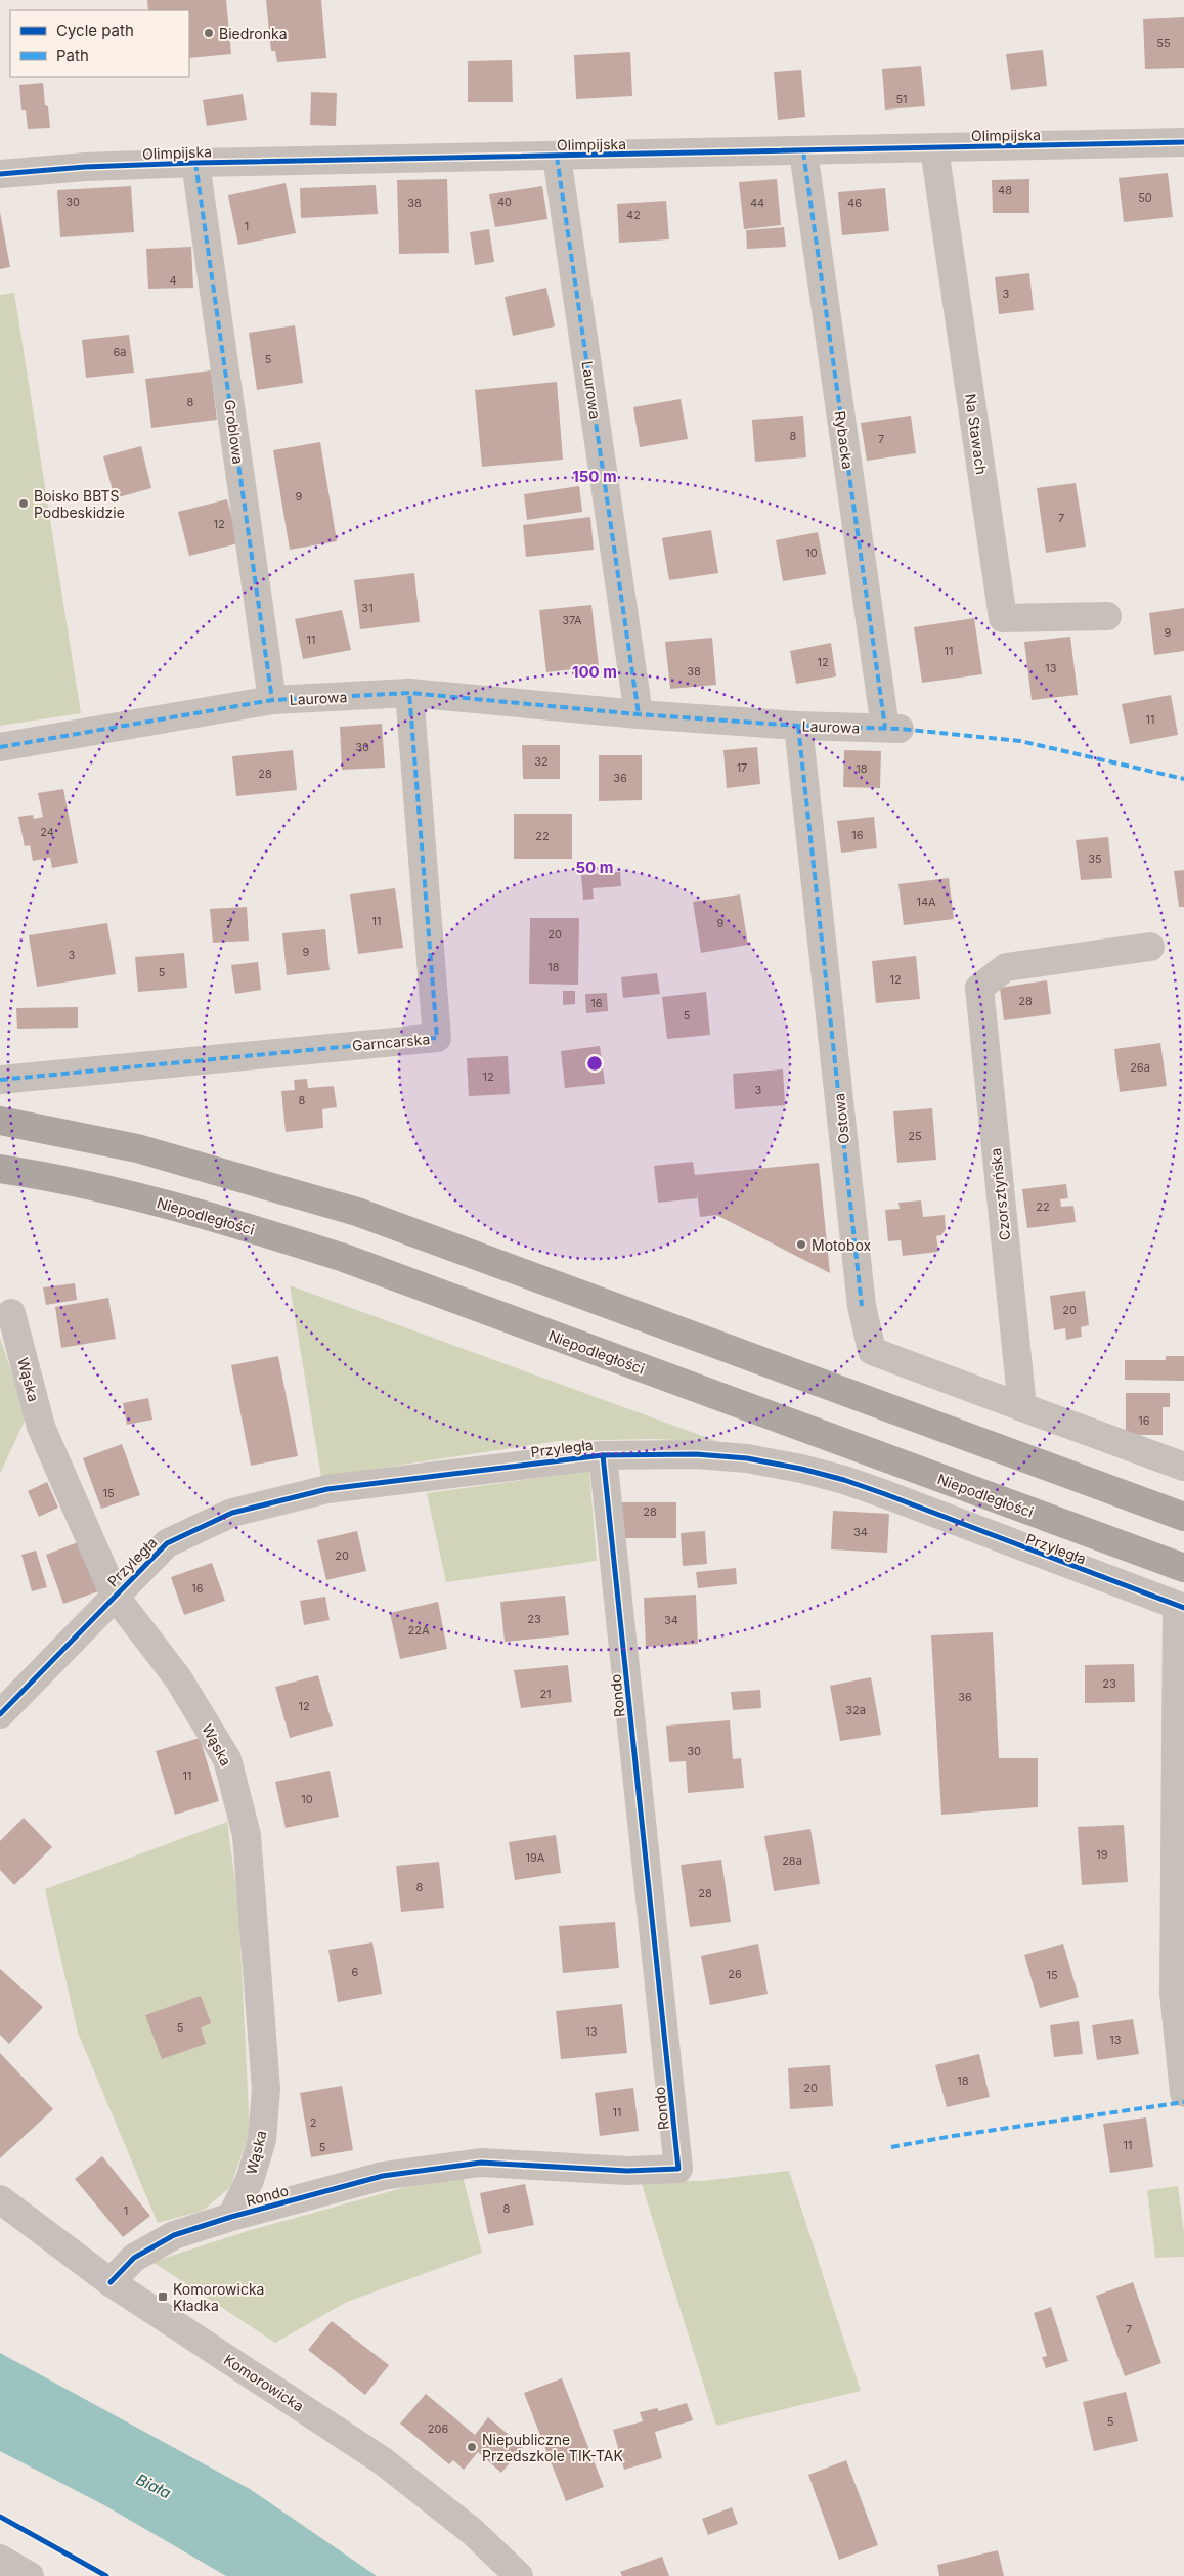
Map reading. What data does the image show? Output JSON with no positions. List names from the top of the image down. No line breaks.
{"streets":{"highway":["Niepodległości"],"street":["Olimpijska","Laurowa","Groblowa","Na Stawach","Rybacka","Garncarska","Ostowa","Czorsztyńska","Wąska","Przyległa","Rondo","Komorowicka"]},"crossings":[["Olimpijska","Laurowa"],["Olimpijska","Groblowa"],["Olimpijska","Na Stawach"],["Olimpijska","Rybacka"],["Laurowa","Groblowa"],["Laurowa","Rybacka"],["Laurowa","Garncarska"],["Laurowa","Ostowa"],["Ostowa","Czorsztyńska"],["Wąska","Przyległa"],["Wąska","Rondo"],["Przyległa","Rondo"],["Rondo","Komorowicka"]],"water":["Biała"],"places":{"other":["Biedronka","Boisko BBTS Podbeskidzie","Motobox","Niepubliczne Przedszkole TIK-TAK"],"transit":["Komorowicka Kładka"]},"house_numbers":["55","51","48","50","30","40","38","44","46","42","1","4","3","6a","5","8","8","7","9","7","12","10","31","37A","9","11","11","12","13","38","11","30","32","17","18","28","36","24","16","22","35","14A","11","9","7","20","9","3","18","5","12","28","16","5","26a","12","3","8","25","22","20","16","15","28","34","20","16","23","34","22A","23","21","36","12","32a","30","11","10","19","19A","28a","8","28","6","26","15","5","13","13","18","20","11","2","11","5","8","1","7","5","206"],"legend":["Cycle path","Path"],"rings":["150 m","100 m","50 m"]}
